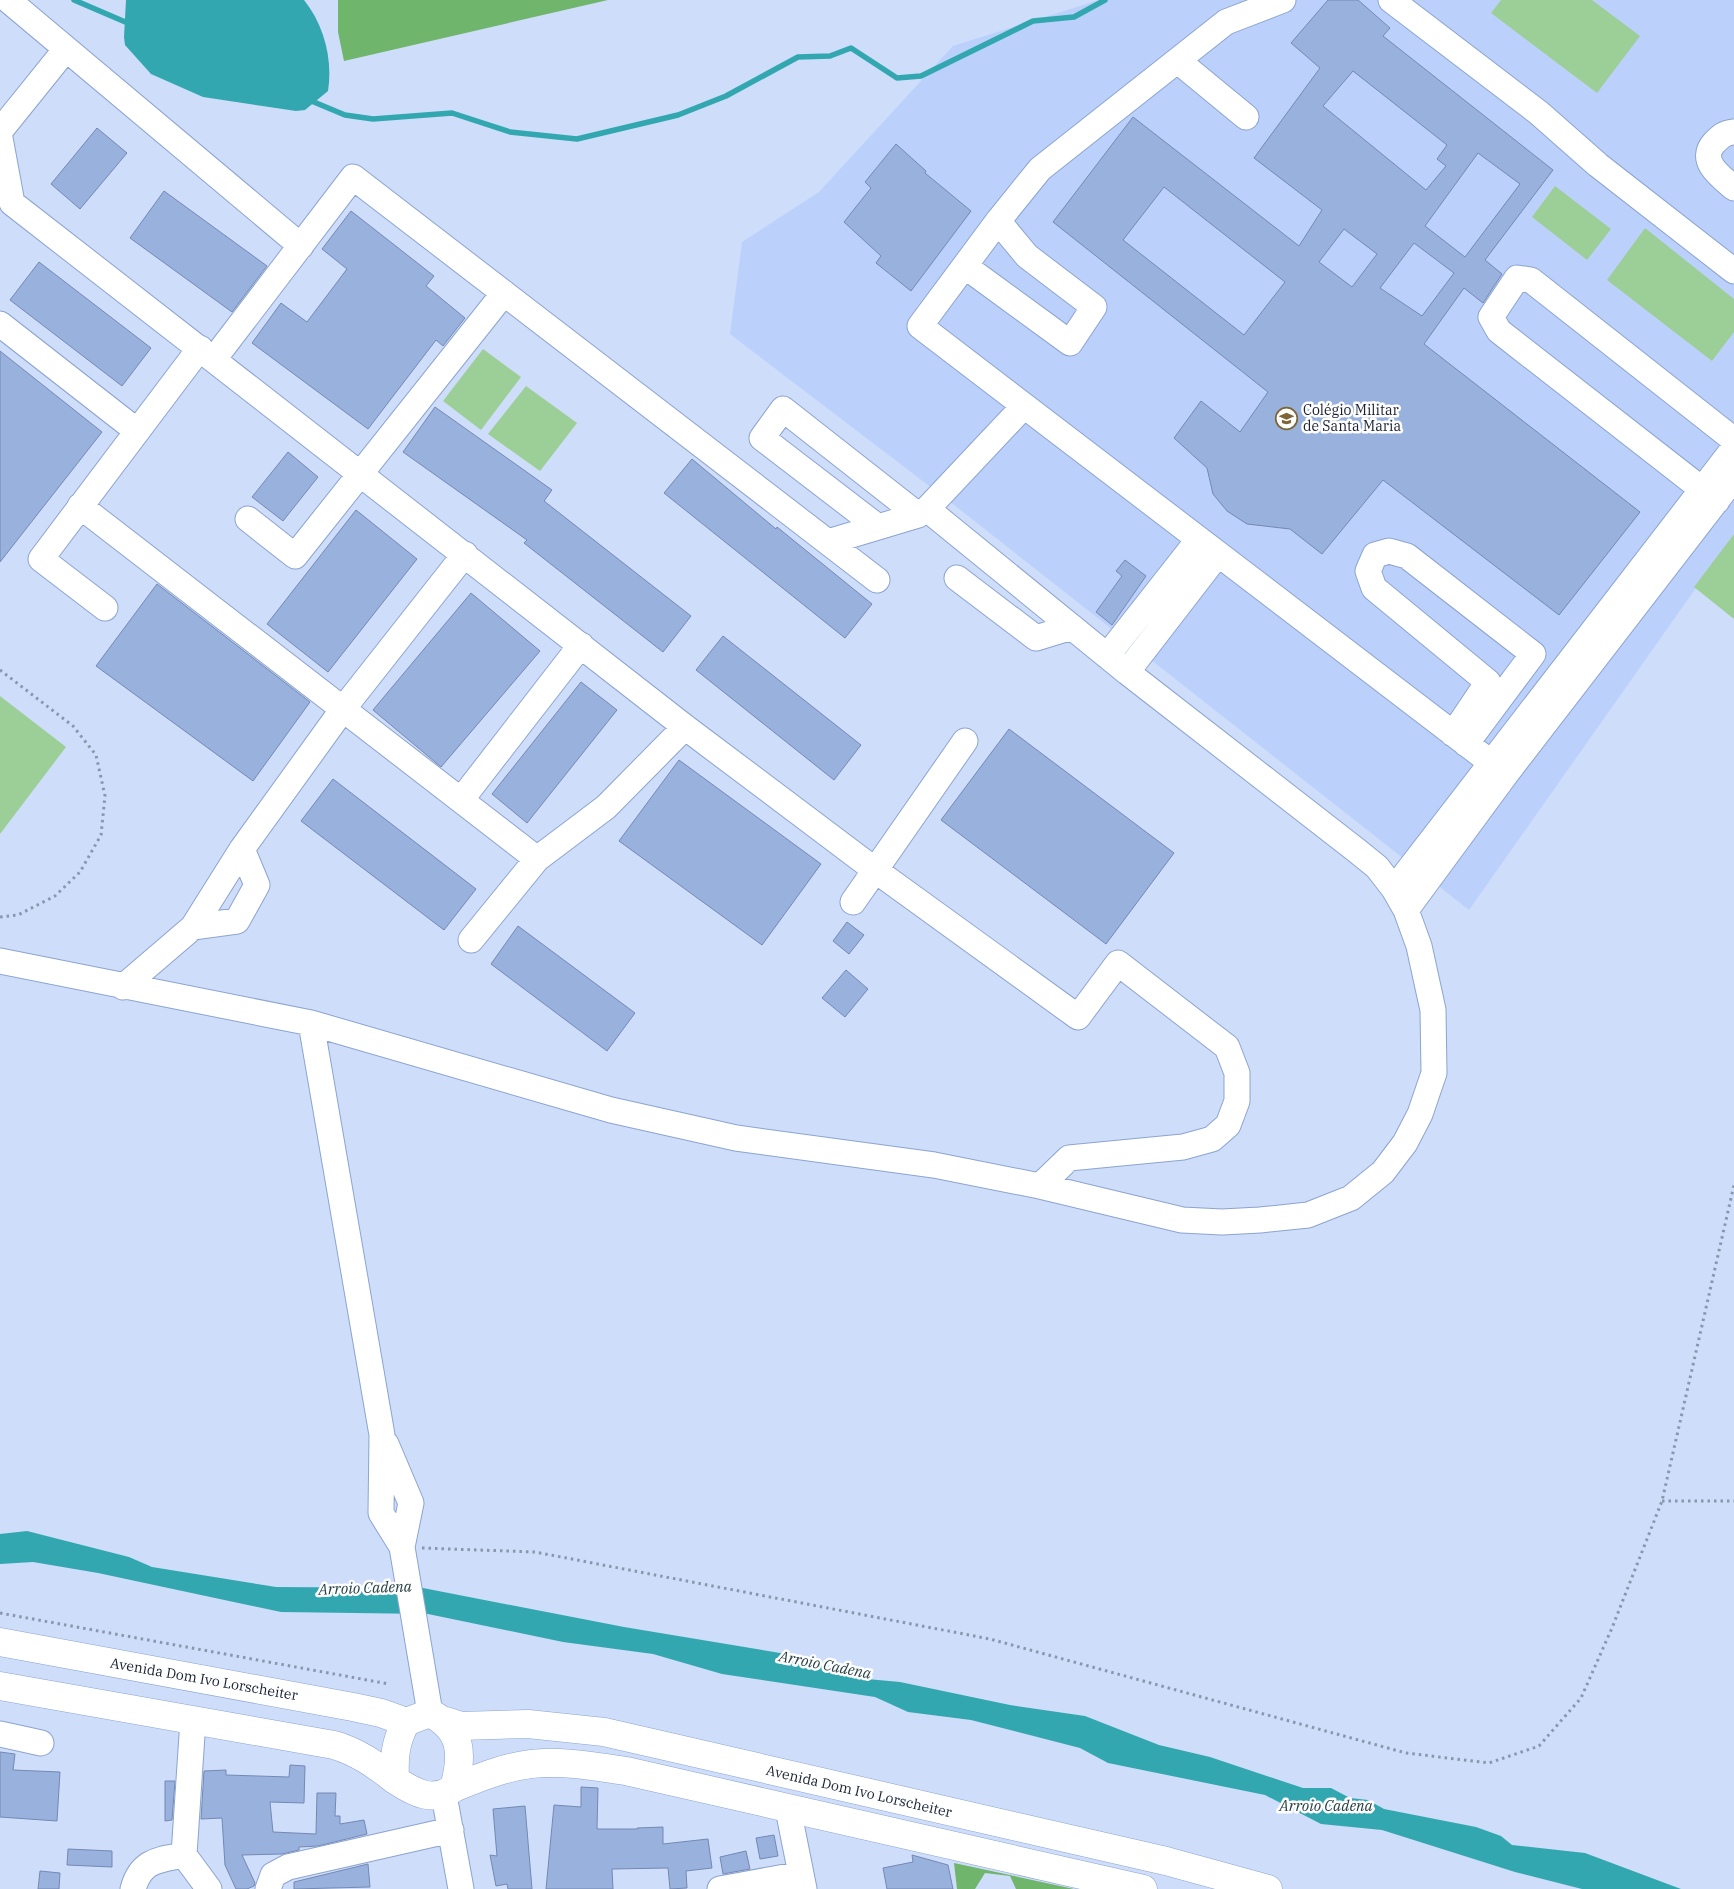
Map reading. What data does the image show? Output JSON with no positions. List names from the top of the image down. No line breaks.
{"streets":{"main road":["Avenida Dom Ivo Lorscheiter"]},"water":["Arroio Cadena"],"places":{"school or university":["Colégio Militar de Santa Maria"]}}
